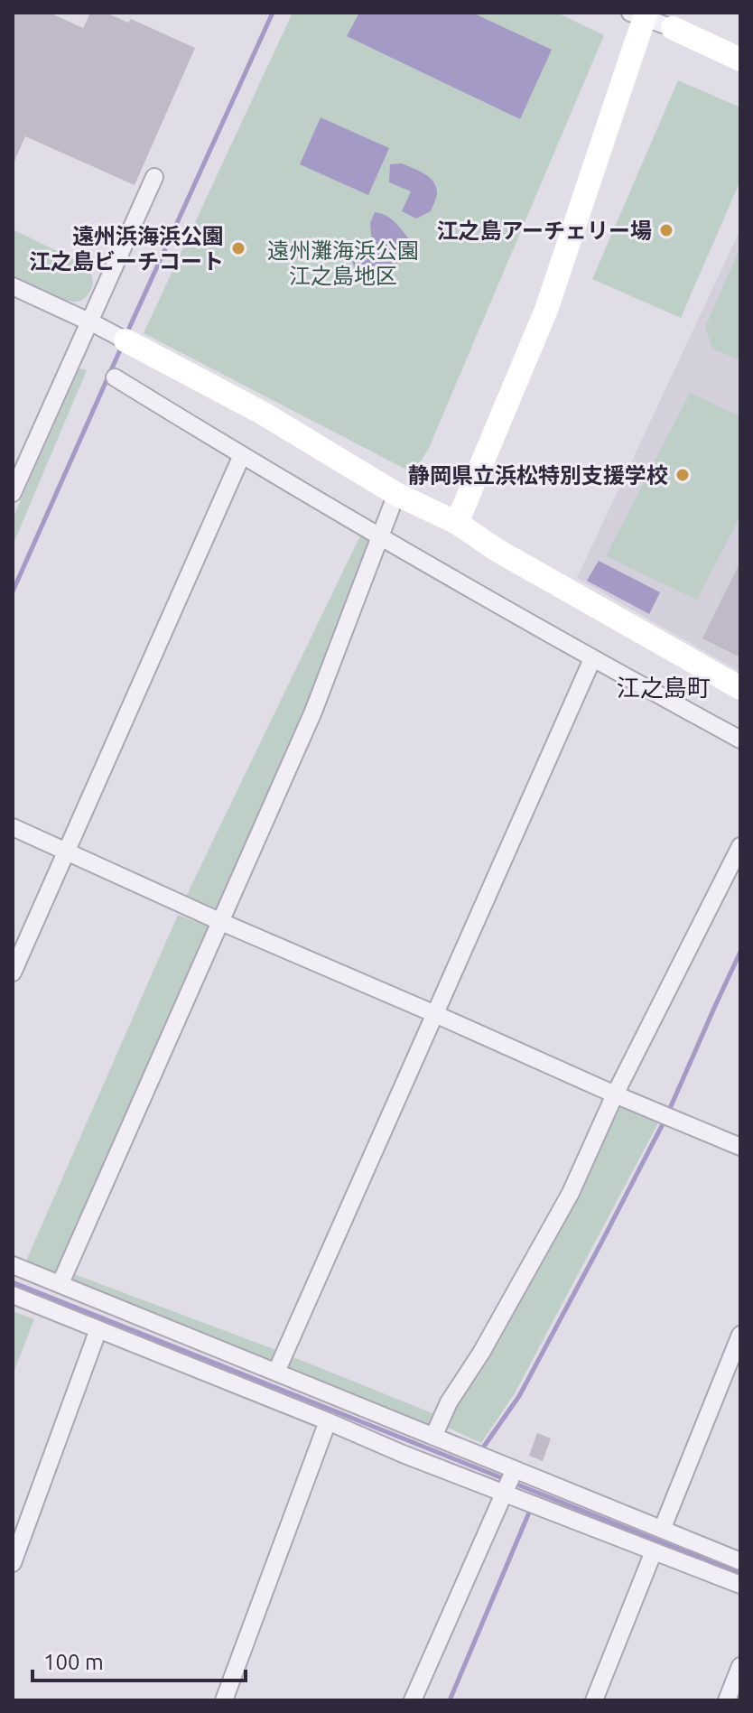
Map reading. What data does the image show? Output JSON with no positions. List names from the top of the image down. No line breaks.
{"districts":["江之島町"],"parks":["遠州灘海浜公園 江之島地区"],"places":["江之島アーチェリー場","遠州浜海浜公園 江之島ビーチコート","静岡県立浜松特別支援学校"],"scale_bar":"100 m"}
